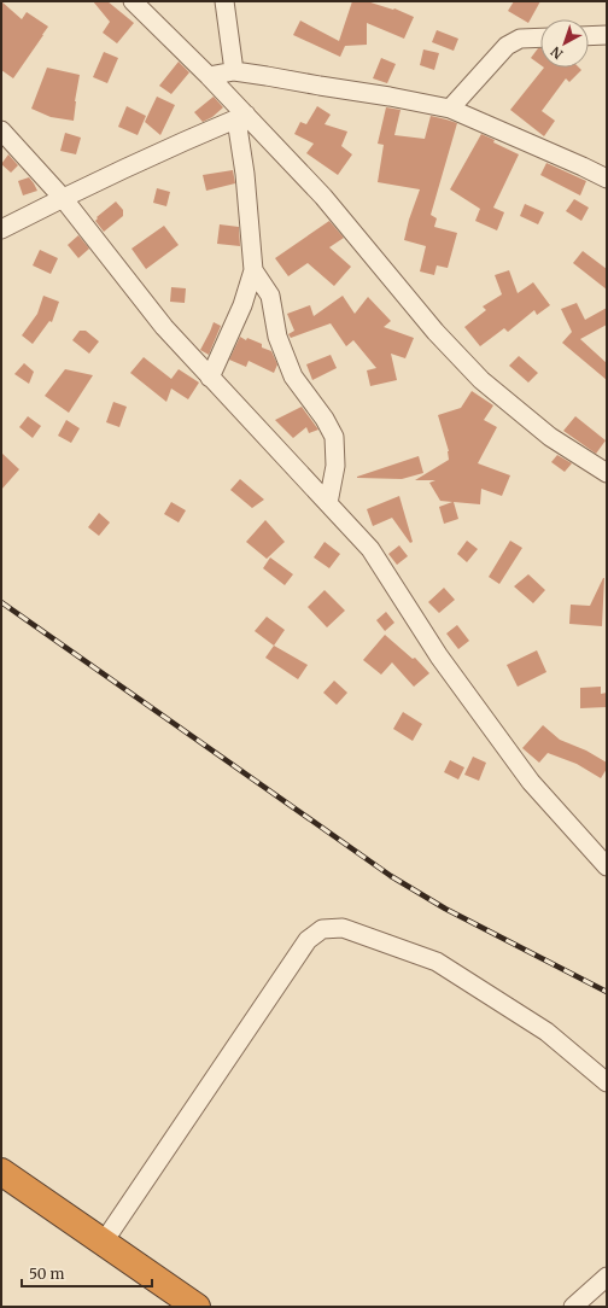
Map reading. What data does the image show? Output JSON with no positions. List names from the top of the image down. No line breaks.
{"scale_bar":"50 m","north":"bottom left"}
